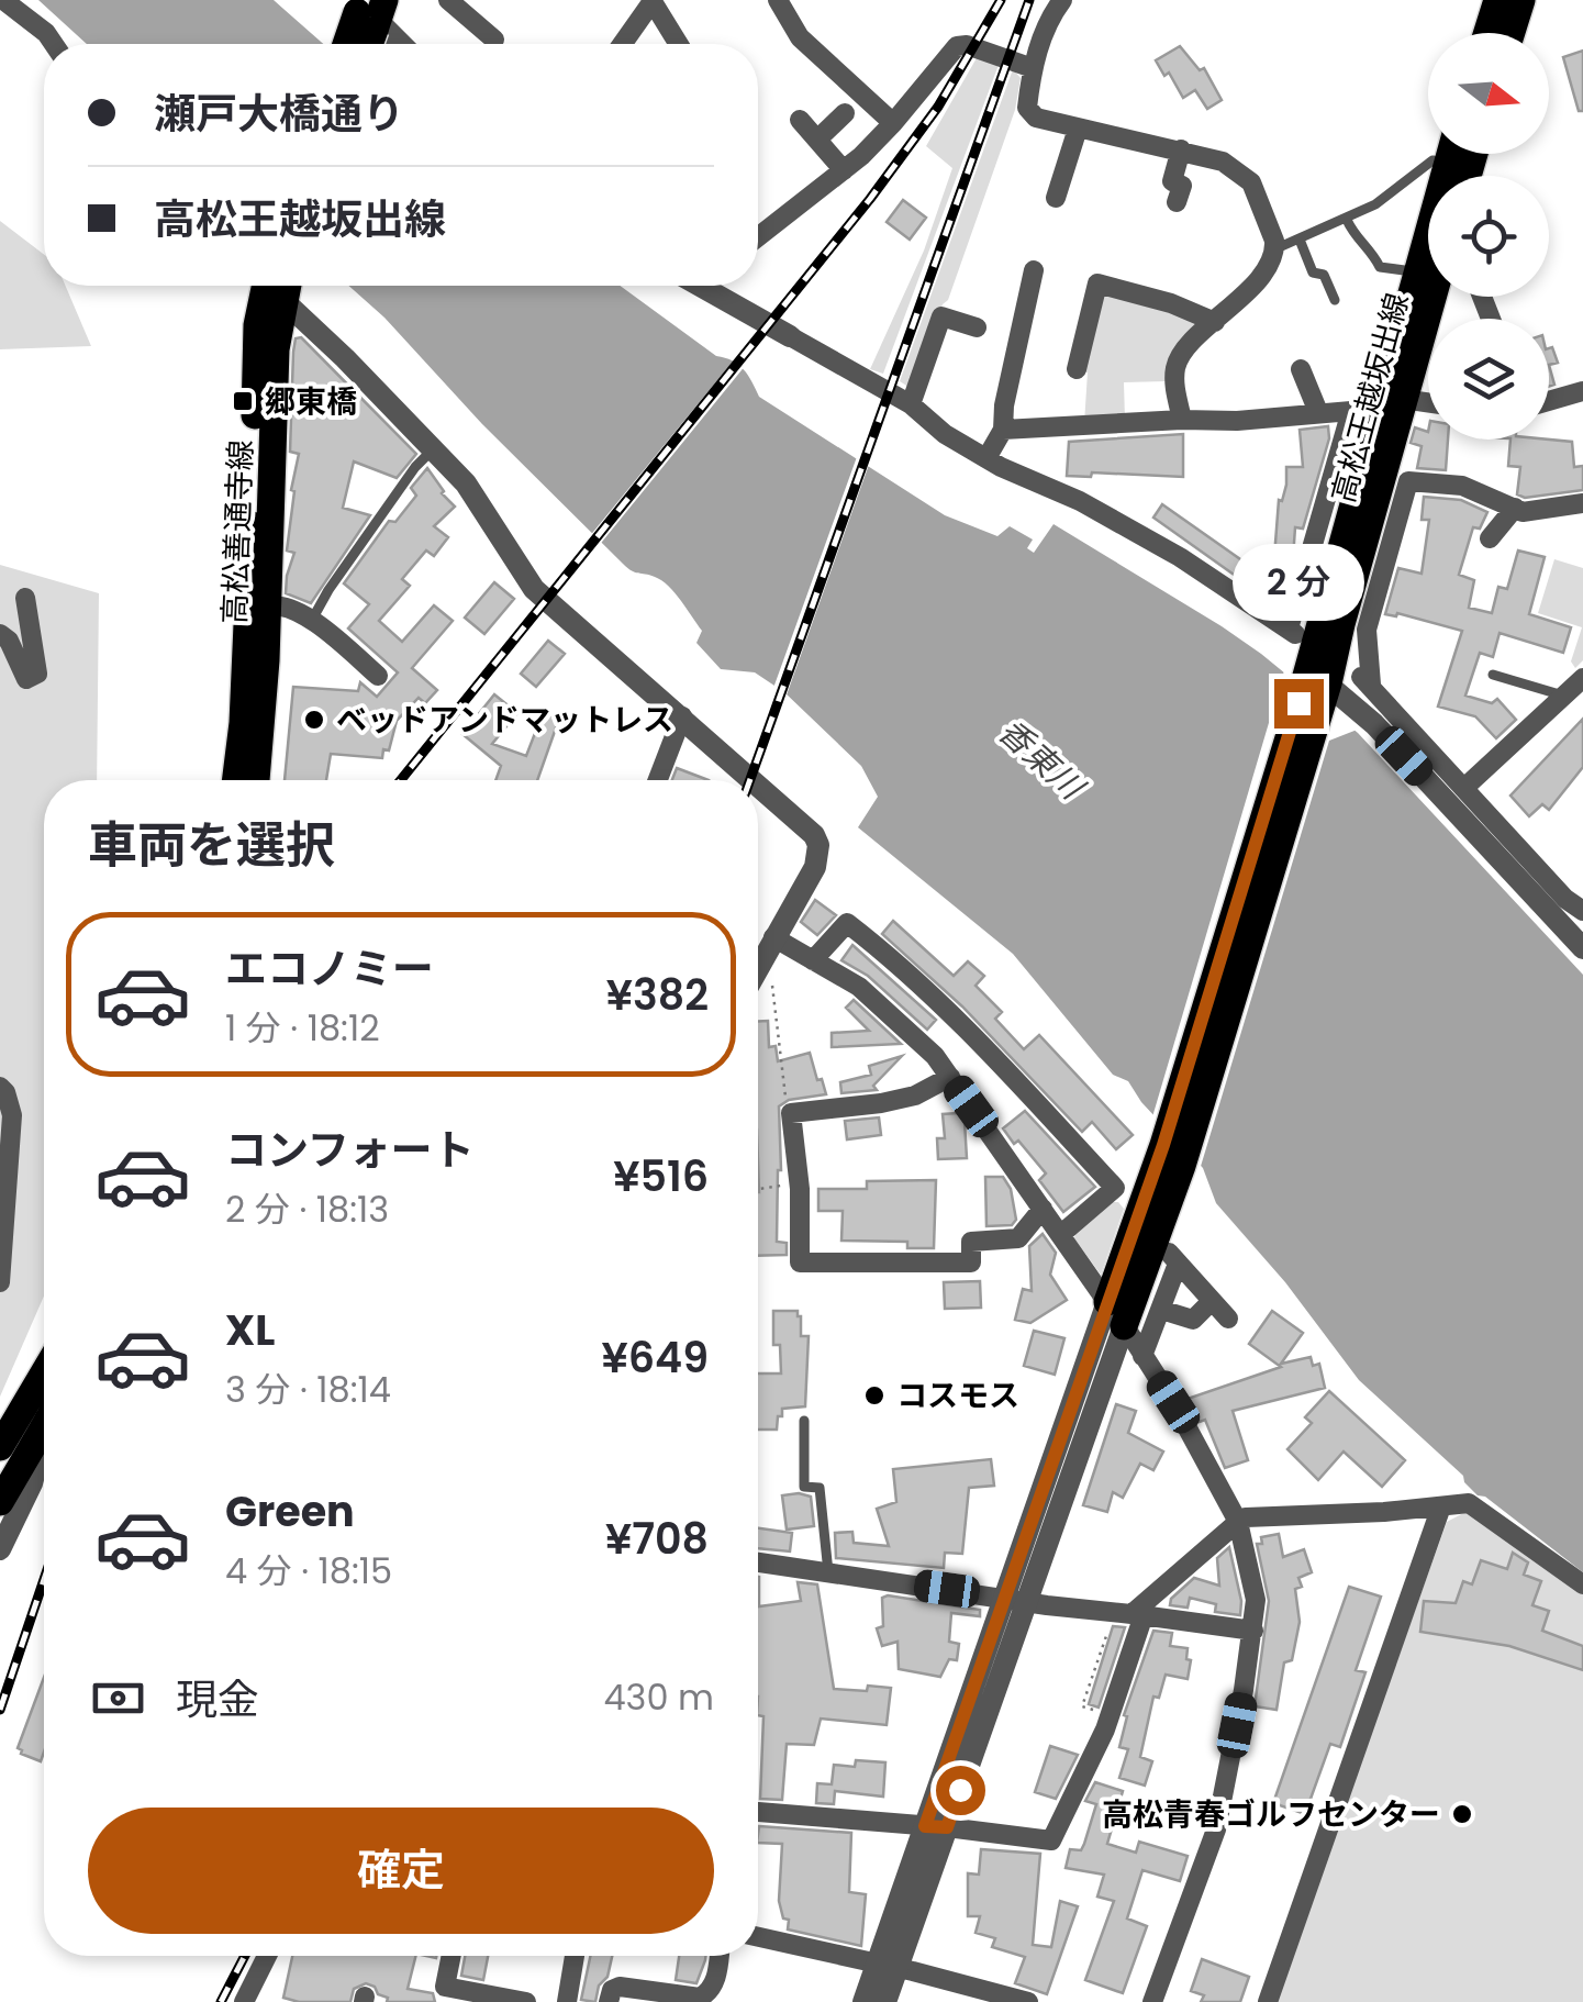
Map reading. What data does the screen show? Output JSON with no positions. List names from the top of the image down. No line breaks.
{"streets":{"main road":["高松王越坂出線","高松善通寺線"]},"water":["香東川"],"places":{"transit":["郷東橋"],"other":["ベッドアンドマットレス","コスモス","高松青春ゴルフセンター"]},"north":"right","page":{"banner":["瀬戸大橋通り","高松王越坂出線"],"bubble":"2 分","heading":"車両を選択","list":[{"name":"エコノミー","note":"1 分 · 18:12","value":"¥382"},{"name":"コンフォート","note":"2 分 · 18:13","value":"¥516"},{"name":"XL","note":"3 分 · 18:14","value":"¥649"},{"name":"Green","note":"4 分 · 18:15","value":"¥708"}],"pay":["現金","430 m"],"buttons":"確定"}}
